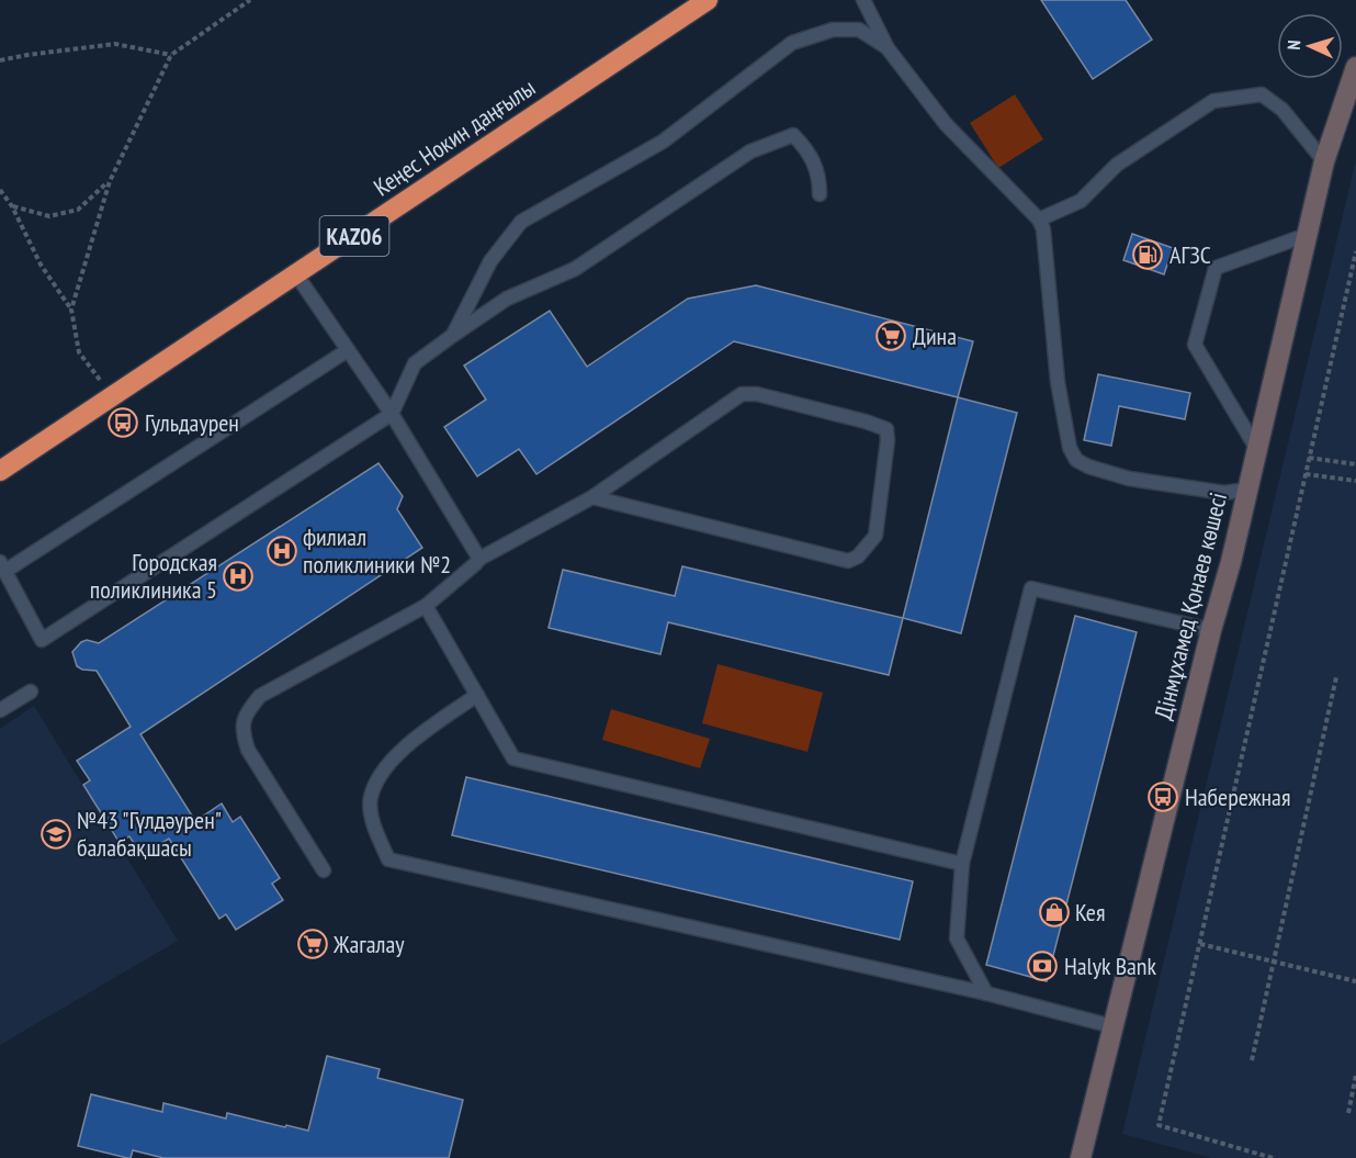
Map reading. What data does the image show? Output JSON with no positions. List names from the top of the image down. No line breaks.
{"streets":{"highway":["Кеңес Нокин даңғылы","KАZ06"],"street":["Дінмұхамед Қонаев көшесі"]},"places":{"fuel station":["АГЗС"],"supermarket":["Дина","Жагалау"],"bus stop":["Гульдаурен","Набережная"],"hospital":["филиал поликлиники №2","Городская поликлиника 5"],"school or university":["№43 \"Гүлдәурен\" балабақшасы"],"shop":["Кея"],"bank":["Halyk Bank"]},"north":"left"}
